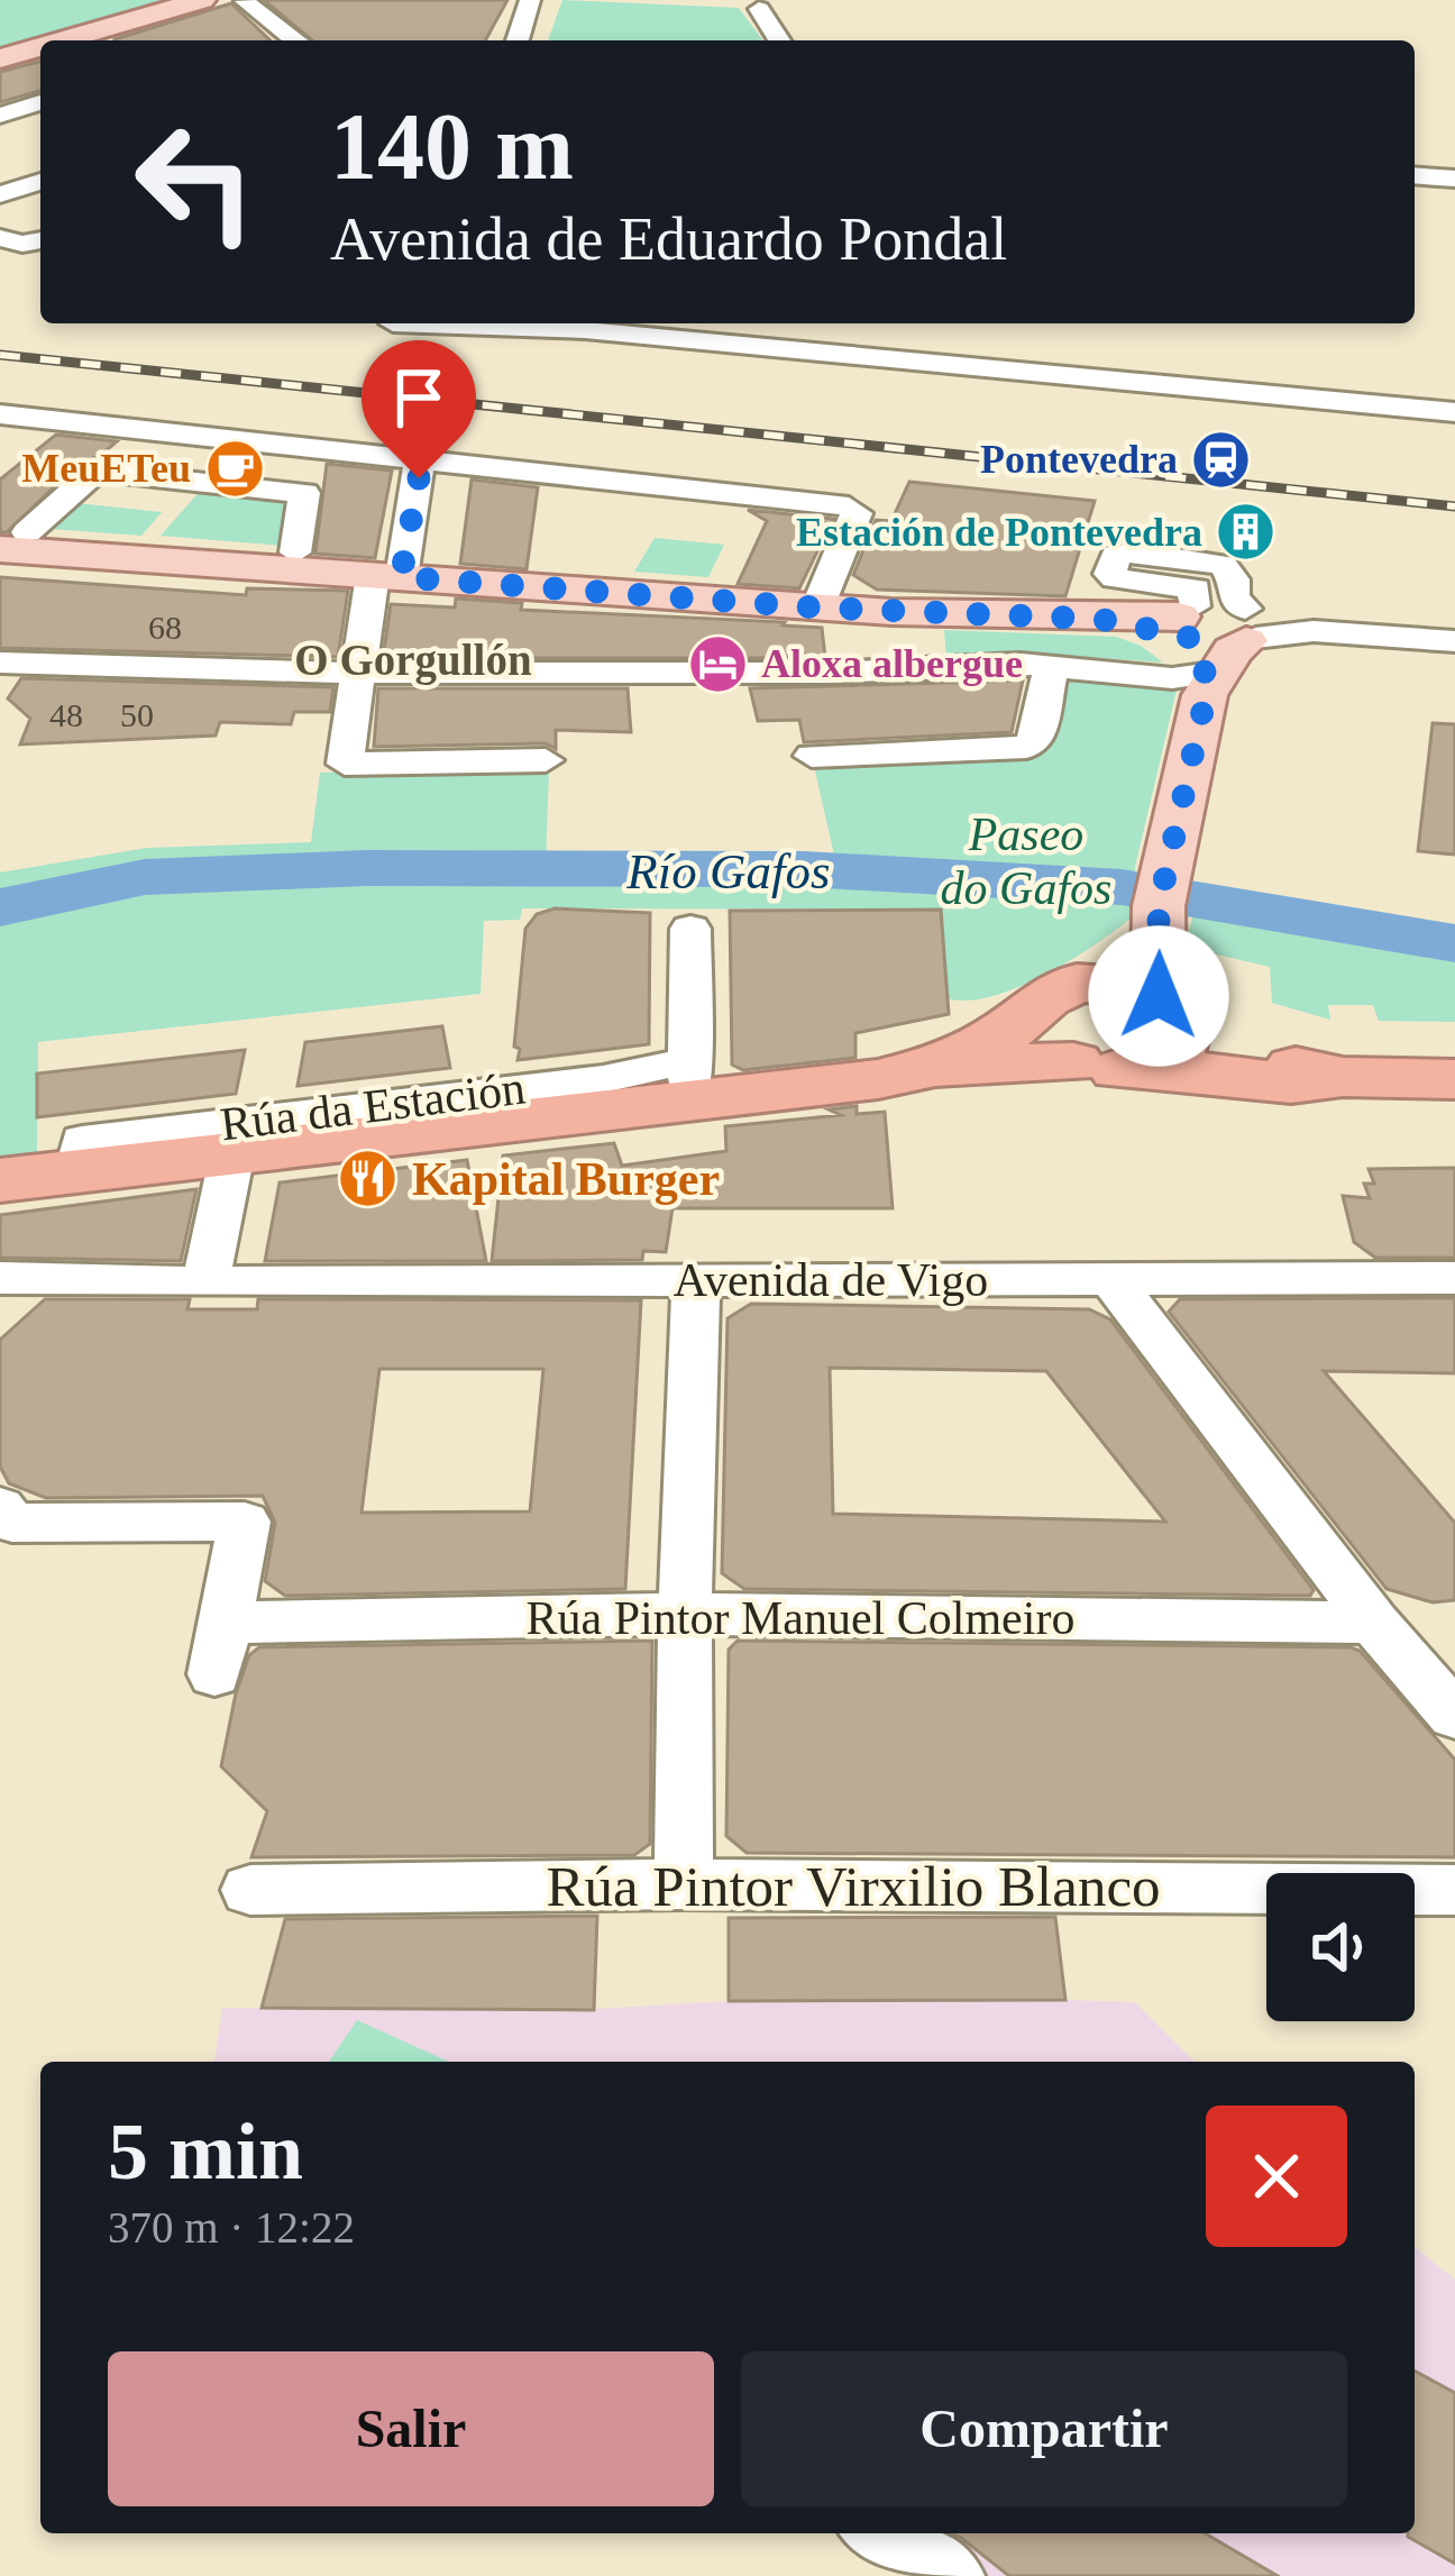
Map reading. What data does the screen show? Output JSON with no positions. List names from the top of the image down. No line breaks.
{"streets":{"highway":["Rúa da Estación"],"street":["Avenida de Vigo","Rúa Pintor Manuel Colmeiro","Rúa Pintor Virxilio Blanco"]},"districts":["O Gorgullón"],"water":["Río Gafos"],"parks":["Paseo do Gafos"],"places":{"station":["Pontevedra"],"cafe":["MeuETeu"],"building":["Estación de Pontevedra"],"hotel":["Aloxa albergue"],"restaurant":["Kapital Burger"]},"house_numbers":["68","48","50"],"page":{"turn":["140 m","Avenida de Eduardo Pondal"],"heading":["5 min","370 m · 12:22"],"buttons":["Salir","Compartir"]}}
